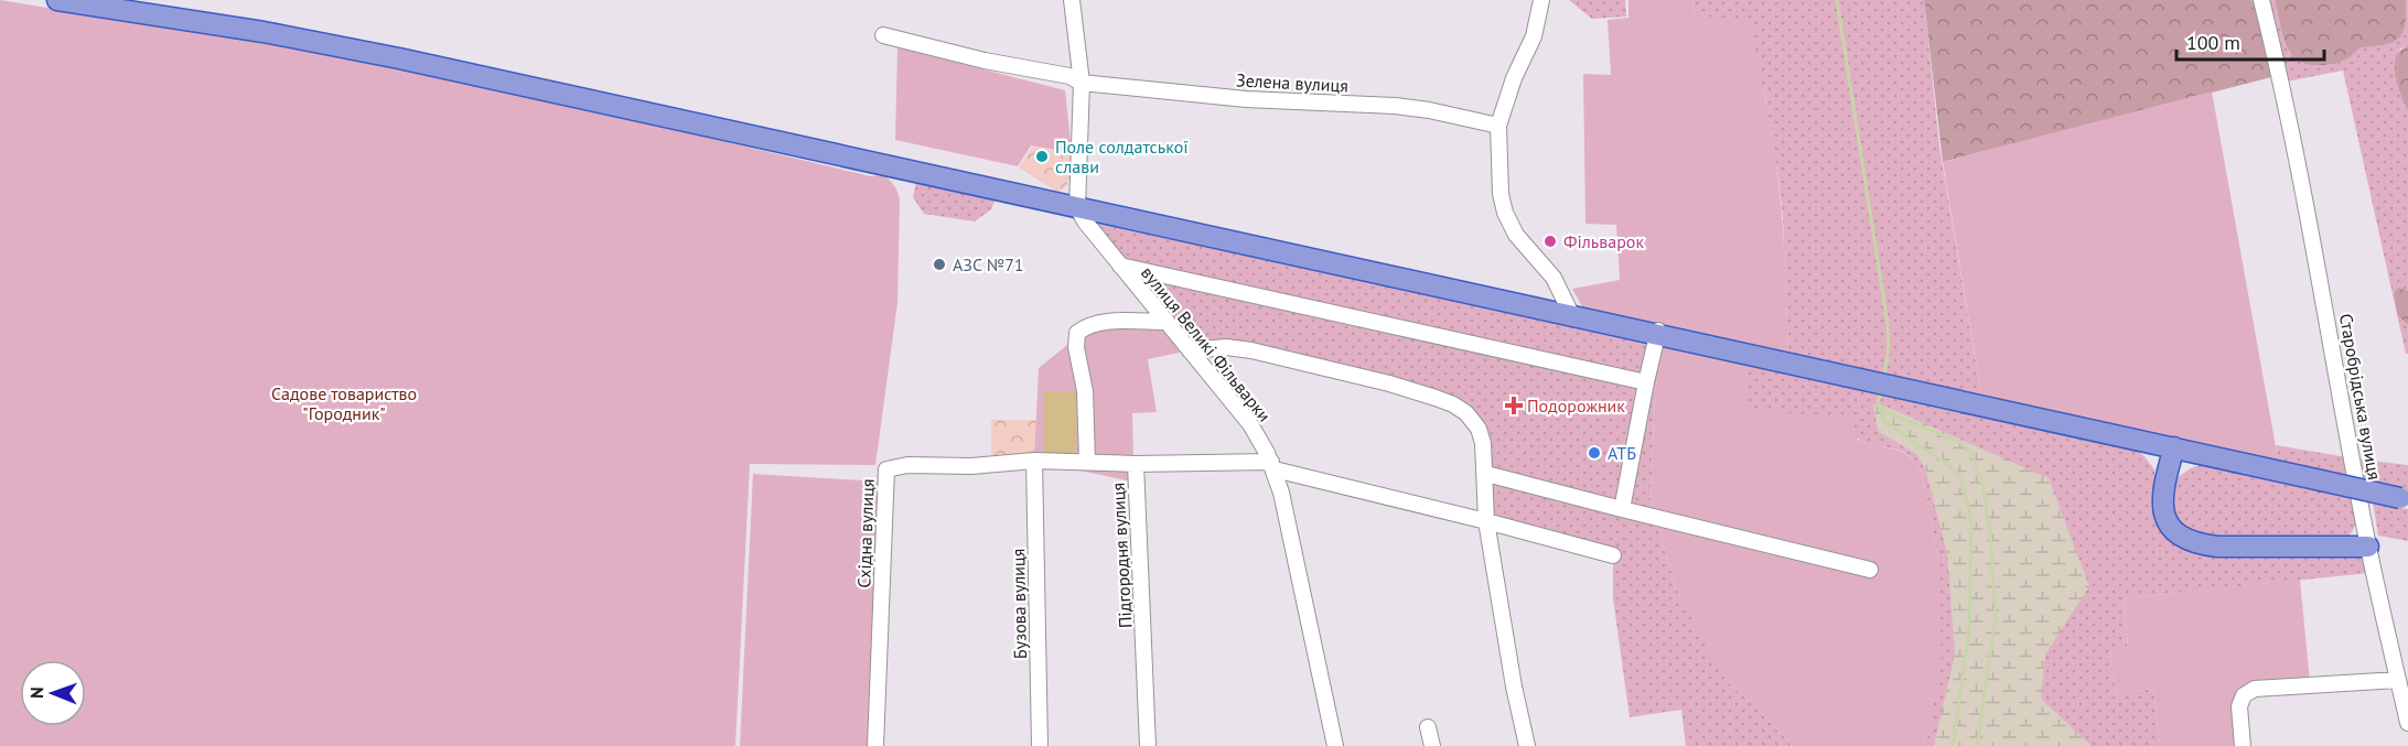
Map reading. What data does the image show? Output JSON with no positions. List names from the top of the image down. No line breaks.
{"streets":{"street":["Зелена вулиця","вулиця Великі Фільварки","Старобрідська вулиця","Східна вулиця","Підгородня вулиця","Бузова вулиця"]},"crossings":[["Східна вулиця","Підгородня вулиця"],["Східна вулиця","Бузова вулиця"],["Підгородня вулиця","Бузова вулиця"]],"parks":["Садове товариство \"Городник\""],"places":{"other":["Поле солдатської слави","Фільварок","АЗС №71","АТБ"],"health":["Подорожник"]},"scale_bar":"100 m","north":"left"}
